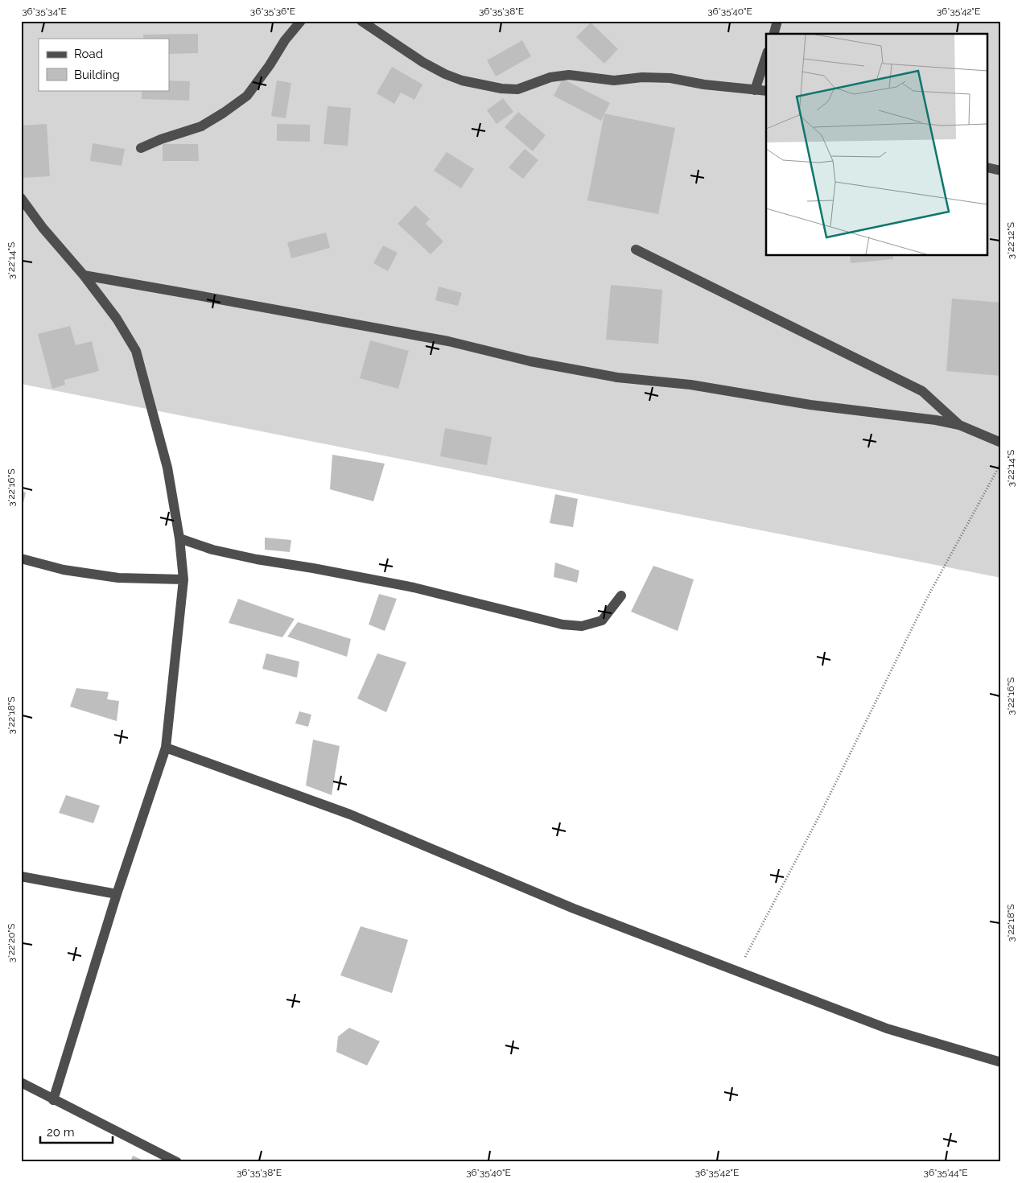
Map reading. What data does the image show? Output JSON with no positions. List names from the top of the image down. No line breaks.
{"legend":["Road","Building"],"scale_bar":"20 m","coordinates":["36°35'34\"E","36°35'36\"E","36°35'38\"E","36°35'40\"E","36°35'42\"E","3°22'12\"S","3°22'14\"S","3°22'16\"S","3°22'18\"S","3°22'20\"S","36°35'44\"E"]}
